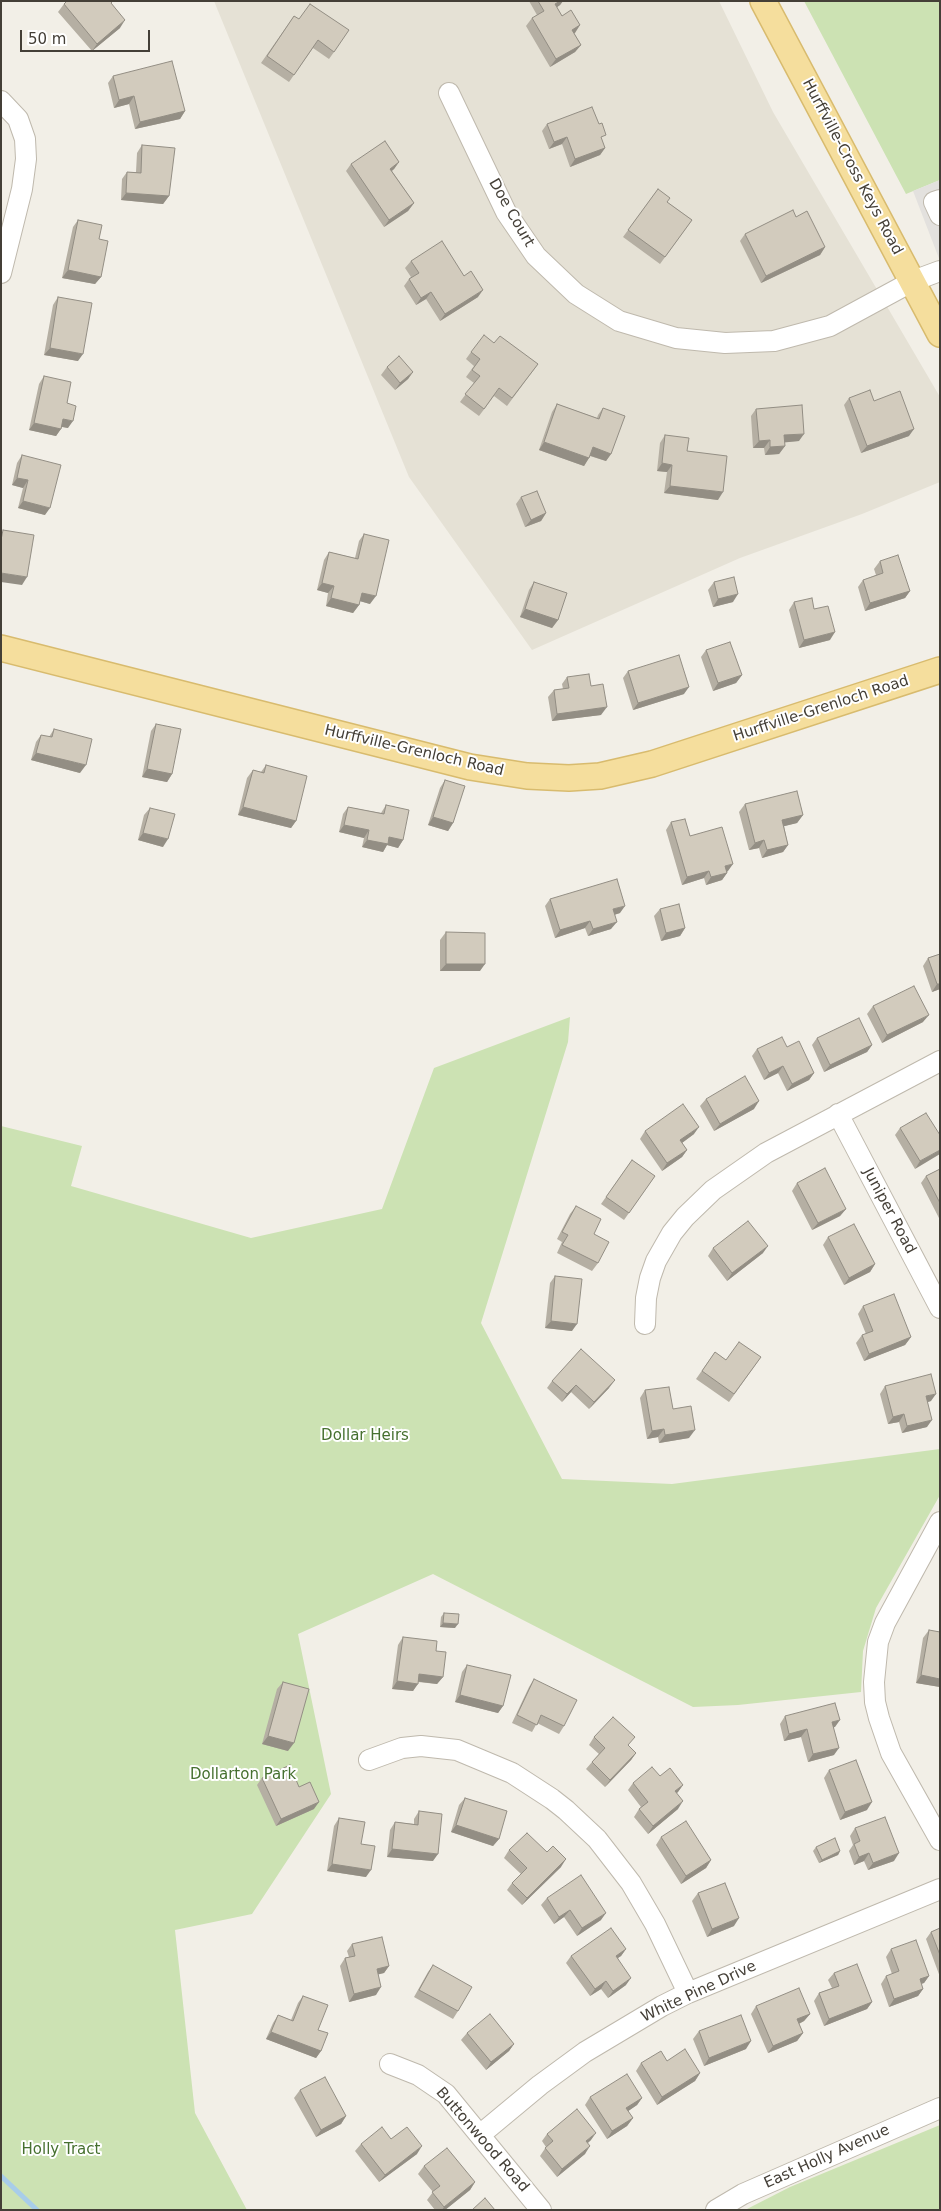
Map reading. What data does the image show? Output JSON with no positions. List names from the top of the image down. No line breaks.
{"streets":{"main road":["Hurffville-Cross Keys Road","Hurffville-Grenloch Road"],"street":["Doe Court","Juniper Road","White Pine Drive","Buttonwood Road","East Holly Avenue"]},"crossings":[["Hurffville-Cross Keys Road","Doe Court"],["White Pine Drive","Buttonwood Road"]],"parks":["Dollar Heirs","Dollarton Park","Holly Tract"],"scale_bar":"50 m"}
